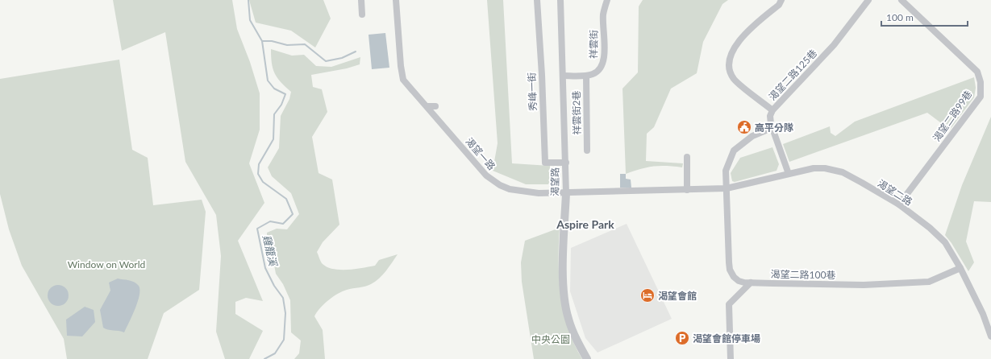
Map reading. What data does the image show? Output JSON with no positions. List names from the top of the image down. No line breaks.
{"streets":{"street":["祥雲街","渴望二路125巷","秀峰一街","祥雲街2巷","渴望二路99巷","渴望一路","渴望路","渴望二路","渴望二路100巷"]},"crossings":[["祥雲街","祥雲街2巷"],["祥雲街","渴望路"],["渴望二路125巷","渴望二路"],["渴望二路125巷","渴望二路100巷"],["秀峰一街","渴望路"],["渴望二路99巷","渴望二路"],["渴望一路","渴望路"],["渴望一路","渴望二路"],["渴望一路","渴望二路100巷"],["渴望二路","渴望二路100巷"]],"districts":["Aspire Park"],"water":["雞籠溪"],"parks":["Window on World","中央公園"],"places":{"public building":["高平分隊"],"hotel":["渴望會館"],"parking":["渴望會館停車場"]},"scale_bar":"100 m"}
